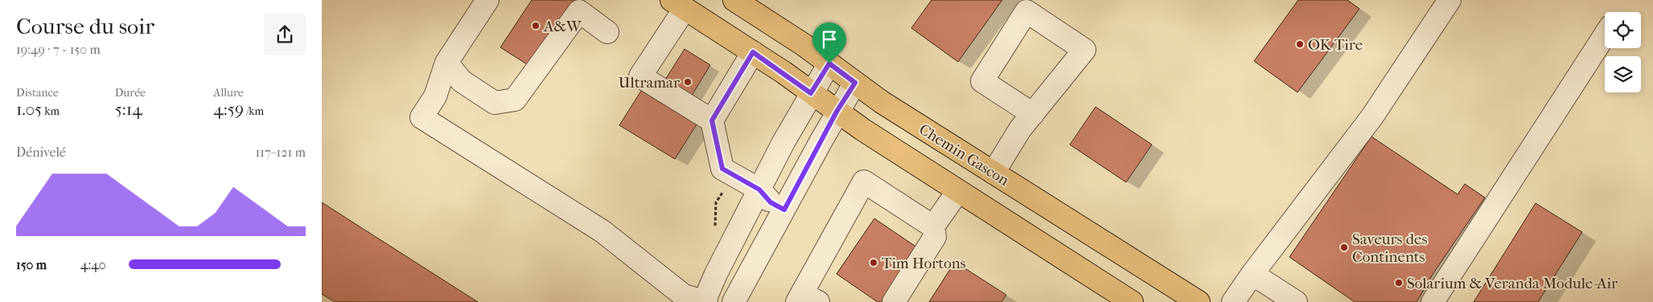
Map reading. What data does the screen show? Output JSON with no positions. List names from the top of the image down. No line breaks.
{"streets":{"main road":["Chemin Gascon"]},"places":["A&W","OK Tire","Ultramar","Saveurs des Continents","Tim Hortons","Solarium & Veranda Module-Air"],"page":{"heading":["Course du soir","19:49 · 7 × 150 m"],"stats":[["Distance","1.05 km"],["Durée","5:14"],["Allure","4:59 /km"]],"chart":["Dénivelé","117–121 m"],"list":[{"name":"150 m","note":"4:40"}]}}
